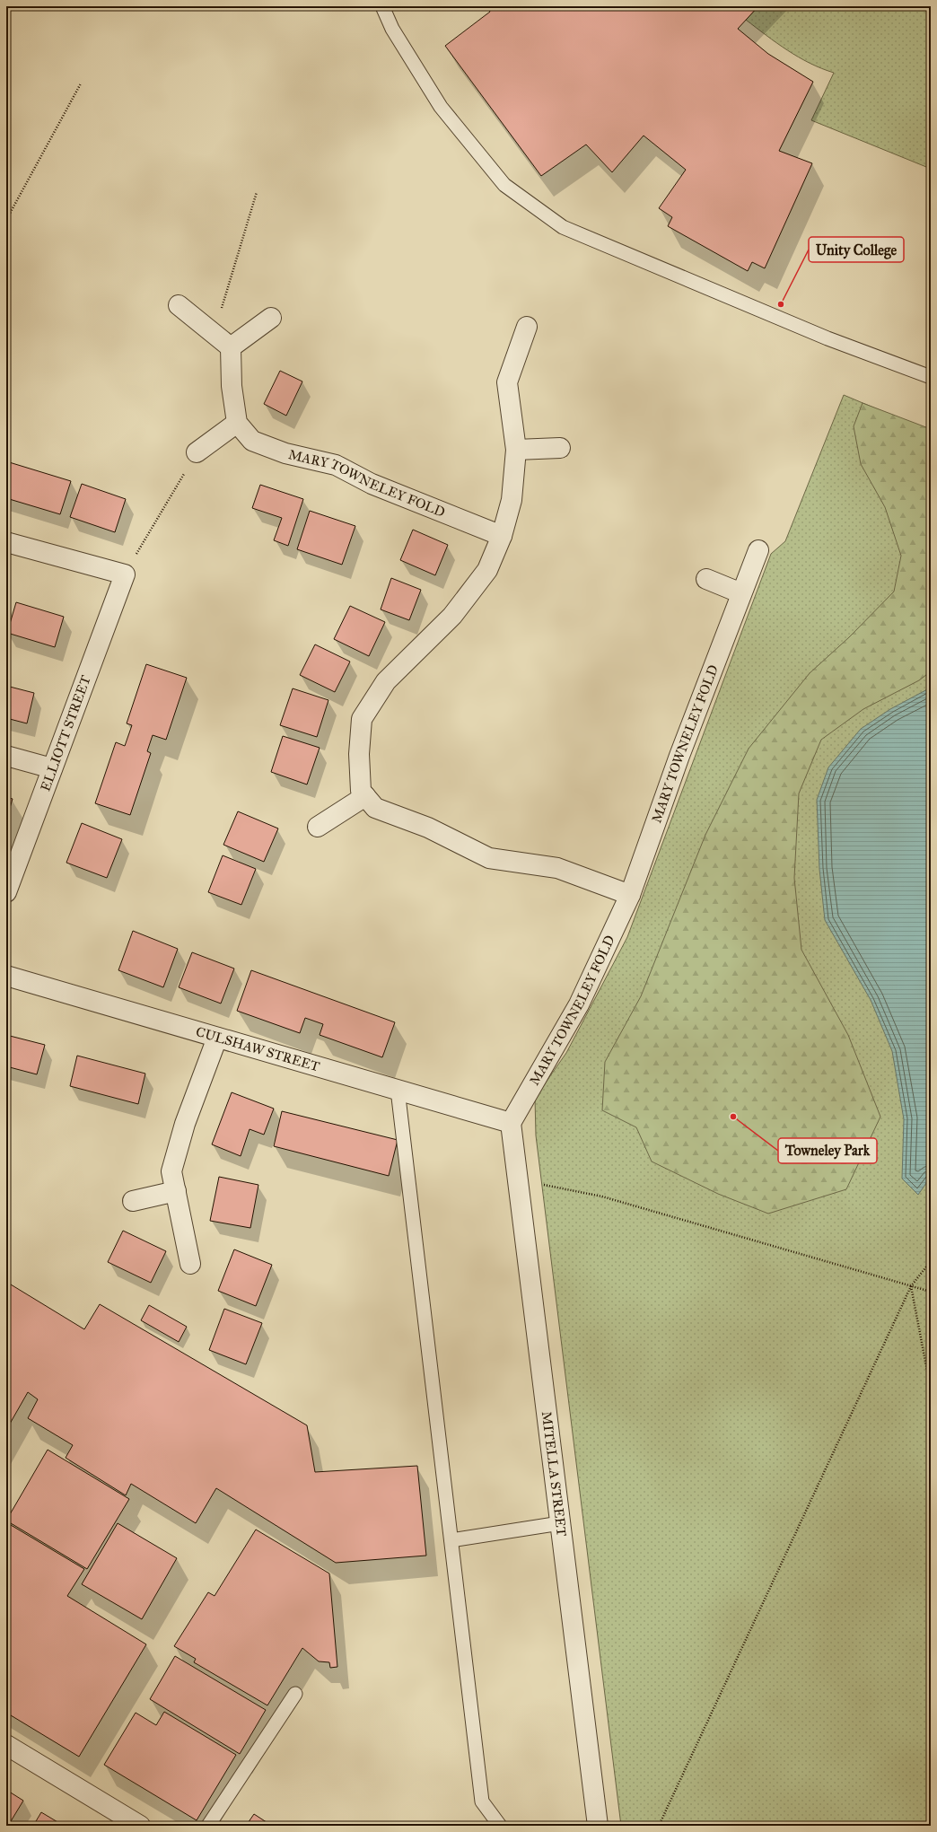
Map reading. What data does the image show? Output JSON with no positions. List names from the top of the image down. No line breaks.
{"streets":{"street":["MARY TOWNELEY FOLD","ELLIOTT STREET","CULSHAW STREET","MITELLA STREET"]},"crossings":[["MARY TOWNELEY FOLD","CULSHAW STREET"],["MARY TOWNELEY FOLD","MITELLA STREET"],["CULSHAW STREET","MITELLA STREET"]],"places":["Unity College","Towneley Park"]}
